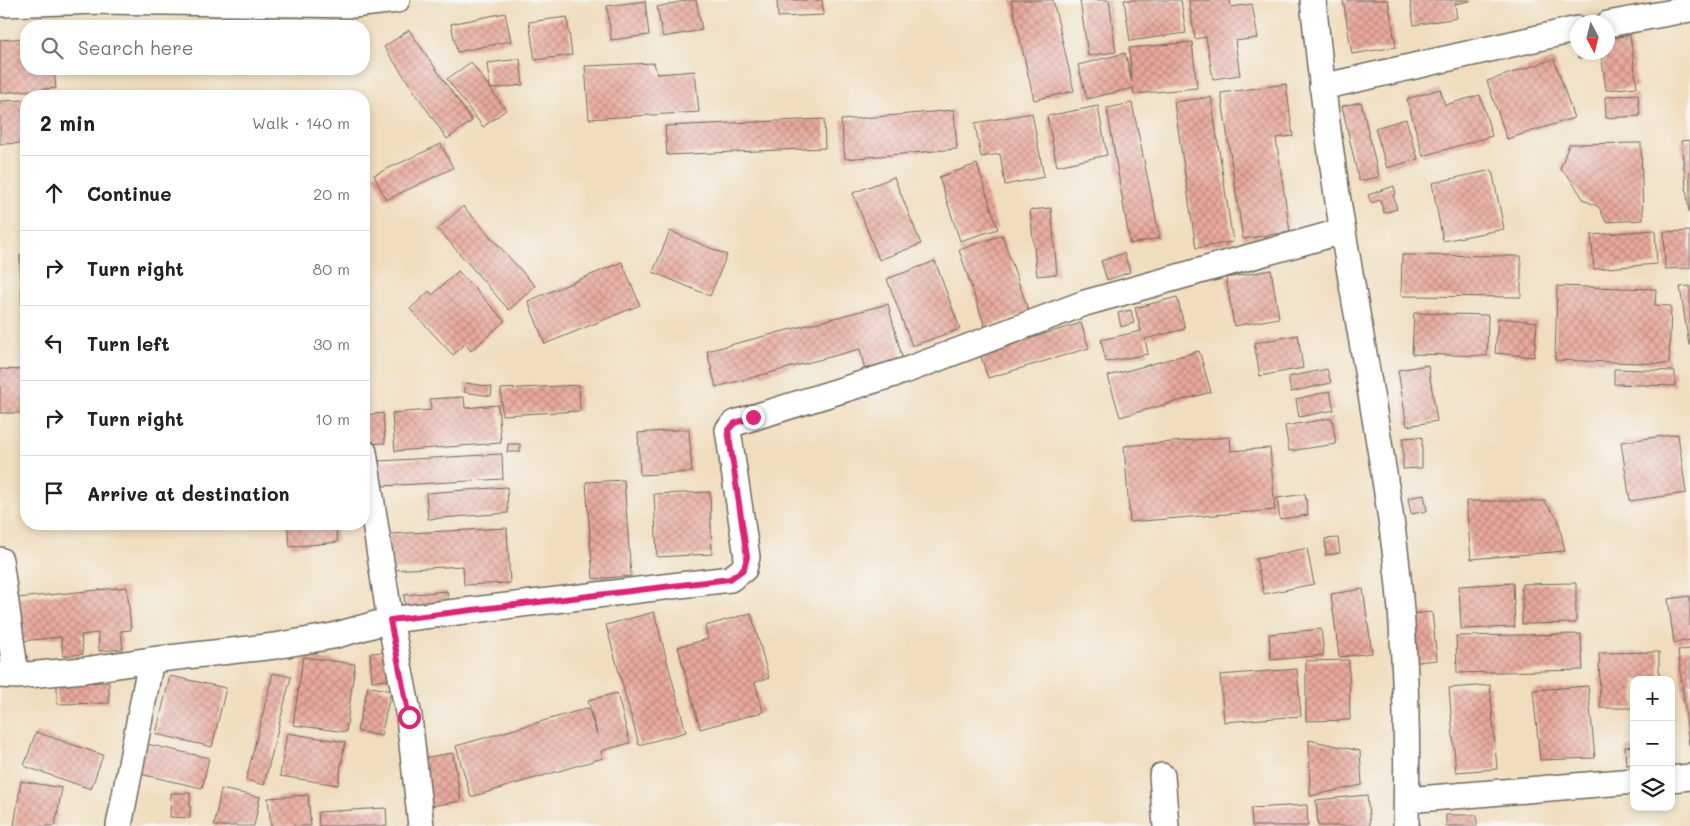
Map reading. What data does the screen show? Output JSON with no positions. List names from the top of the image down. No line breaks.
{"north":"bottom","page":{"search":"Search here","heading":["2 min","Walk · 140 m"],"list":[["Continue","20 m"],["Turn right","80 m"],["Turn left","30 m"],["Turn right","10 m"],"Arrive at destination"],"map_buttons":["+","−"]}}
